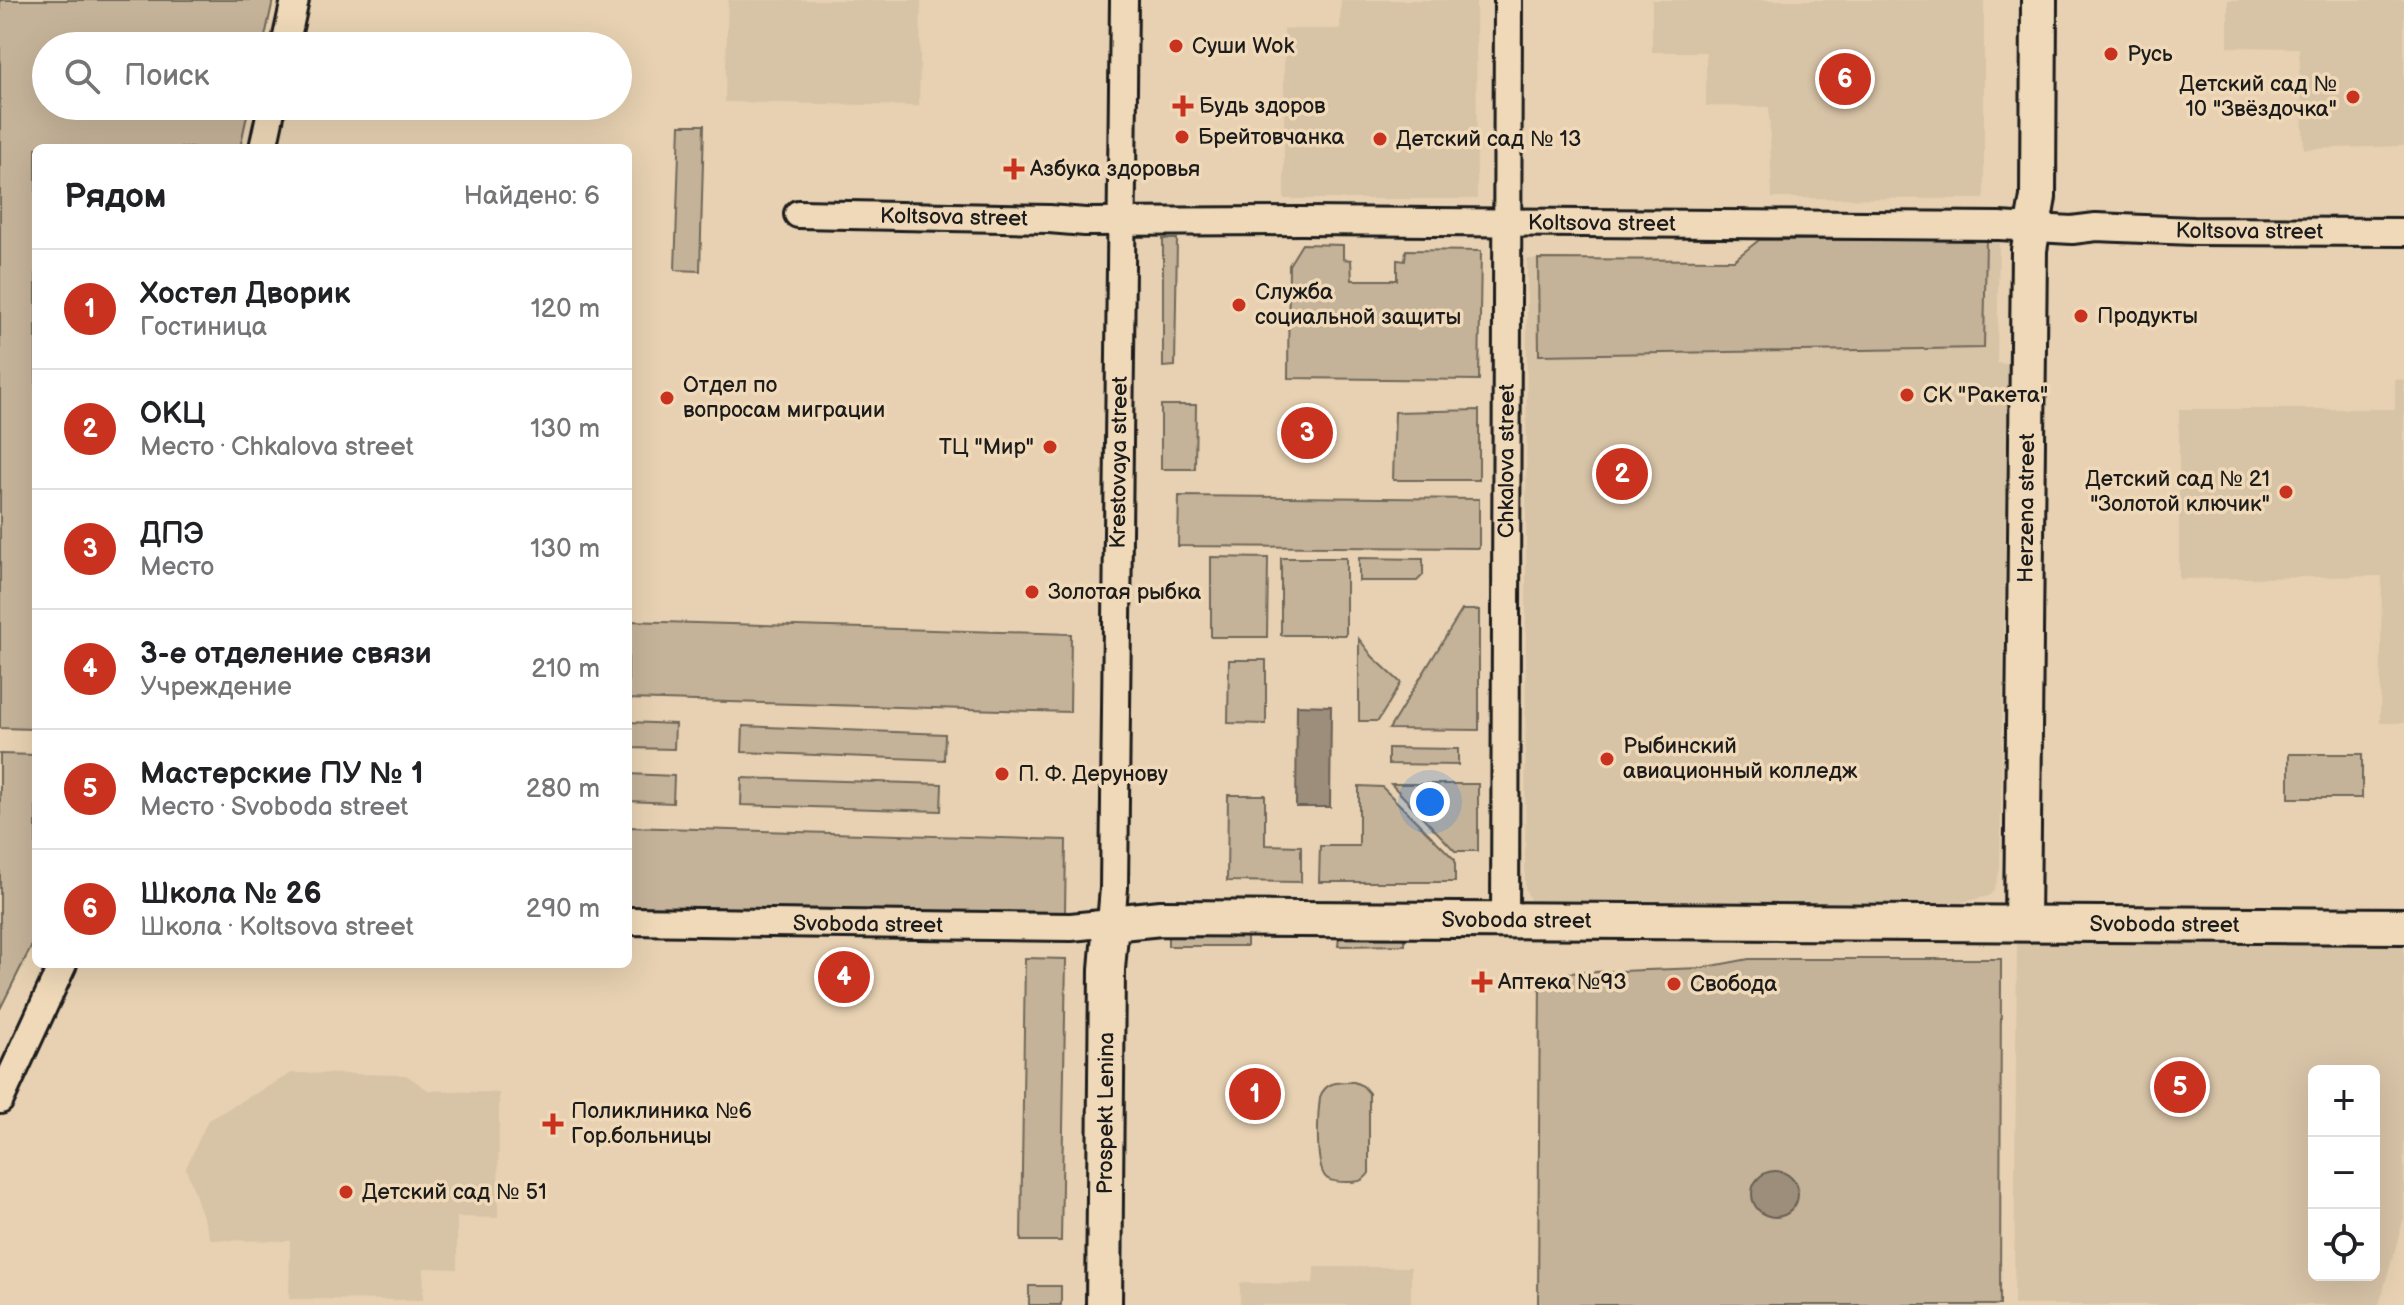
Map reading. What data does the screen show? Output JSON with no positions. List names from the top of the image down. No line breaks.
{"streets":{"main road":["Herzena street","Svoboda street","Prospekt Lenina"],"street":["Koltsova street","Chkalova street","Krestovaya street"]},"crossings":[["Koltsova street","Chkalova street"],["Koltsova street","Krestovaya street"],["Koltsova street","Herzena street"],["Chkalova street","Svoboda street"],["Krestovaya street","Svoboda street"],["Krestovaya street","Prospekt Lenina"],["Herzena street","Svoboda street"],["Svoboda street","Prospekt Lenina"]],"places":{"other":["Суши Wok","Русь","Детский сад № 10 \"Звёздочка\"","Брейтовчанка","Детский сад № 13","Служба социальной защиты","Продукты","СК \"Ракета\"","Отдел по вопросам миграции","ТЦ \"Мир\"","Детский сад № 21 \"Золотой ключик\"","Золотая рыбка","Рыбинский авиационный колледж","П. Ф. Дерунову","Свобода","Детский сад № 51"],"health":["Будь здоров","Азбука здоровья","Аптека №93","Поликлиника №6 Гор.больницы"]},"page":{"search":"Поиск","pins":["6","3","2","4","5","1"],"heading":["Рядом","Найдено: 6"],"list":[{"mark":"1","name":"Хостел Дворик","note":"Гостиница","value":"120 m"},{"mark":"2","name":"ОКЦ","note":"Место · Chkalova street","value":"130 m"},{"mark":"3","name":"ДПЭ","note":"Место","value":"130 m"},{"mark":"4","name":"3-е отделение связи","note":"Учреждение","value":"210 m"},{"mark":"5","name":"Мастерские ПУ № 1","note":"Место · Svoboda street","value":"280 m"},{"mark":"6","name":"Школа № 26","note":"Школа · Koltsova street","value":"290 m"}],"map_buttons":["+","−"]}}
